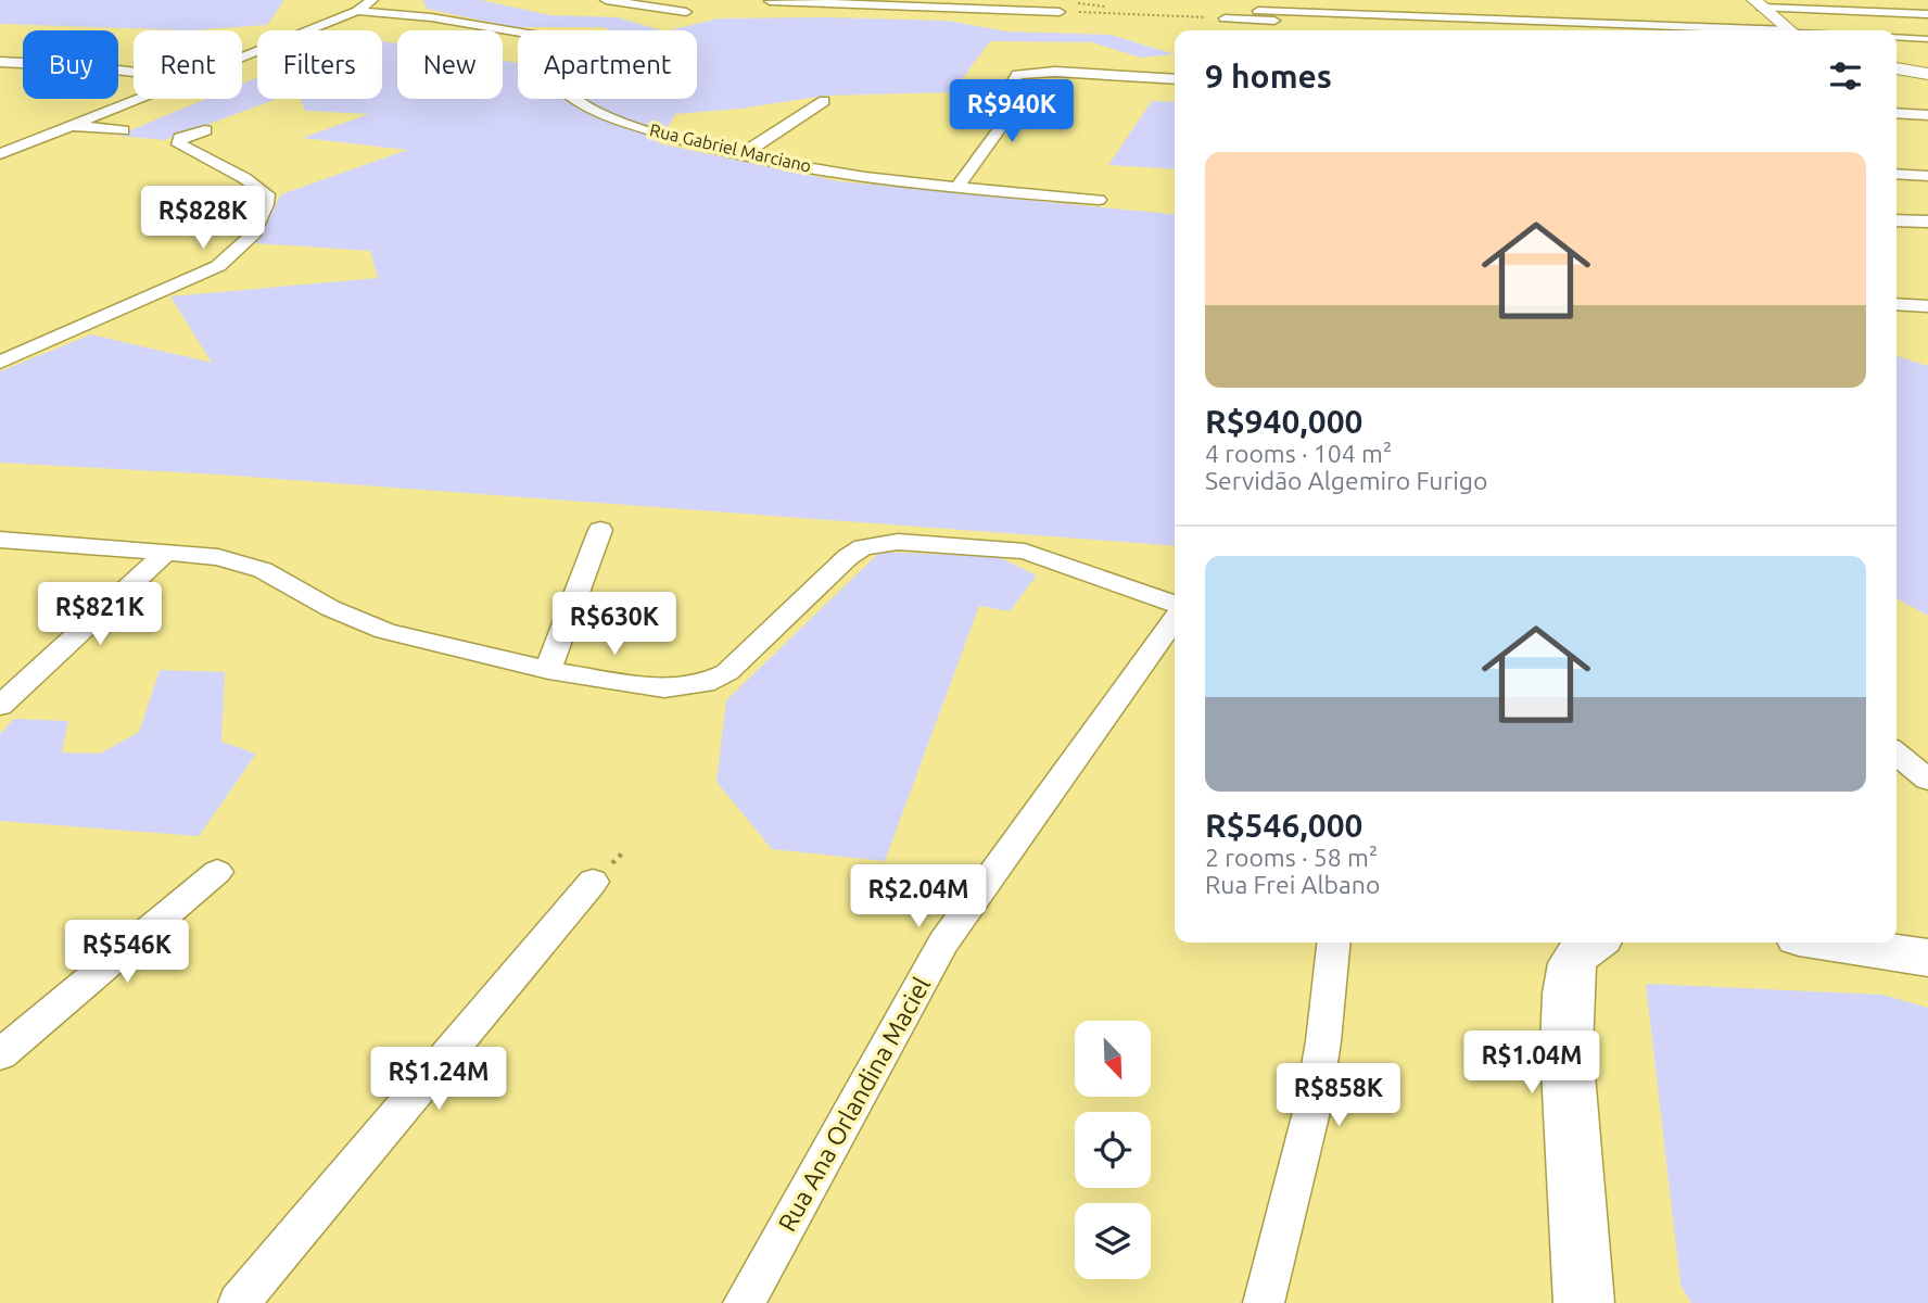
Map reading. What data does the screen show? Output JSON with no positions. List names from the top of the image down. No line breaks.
{"streets":{"street":["Rua Gabriel Marciano","Rua Ana Orlandina Maciel"]},"north":"bottom right","page":{"chip":["Buy","Rent","Filters","New","Apartment"],"heading":"9 homes","price":["R$940K","R$828K","R$821K","R$630K","R$2.04M","R$546K","R$1.04M","R$1.24M","R$858K"],"list":[{"name":"R$940,000","note":"4 rooms · 104 m² · Servidão Algemiro Furigo"},{"name":"R$546,000","note":"2 rooms · 58 m² · Rua Frei Albano"}]}}
